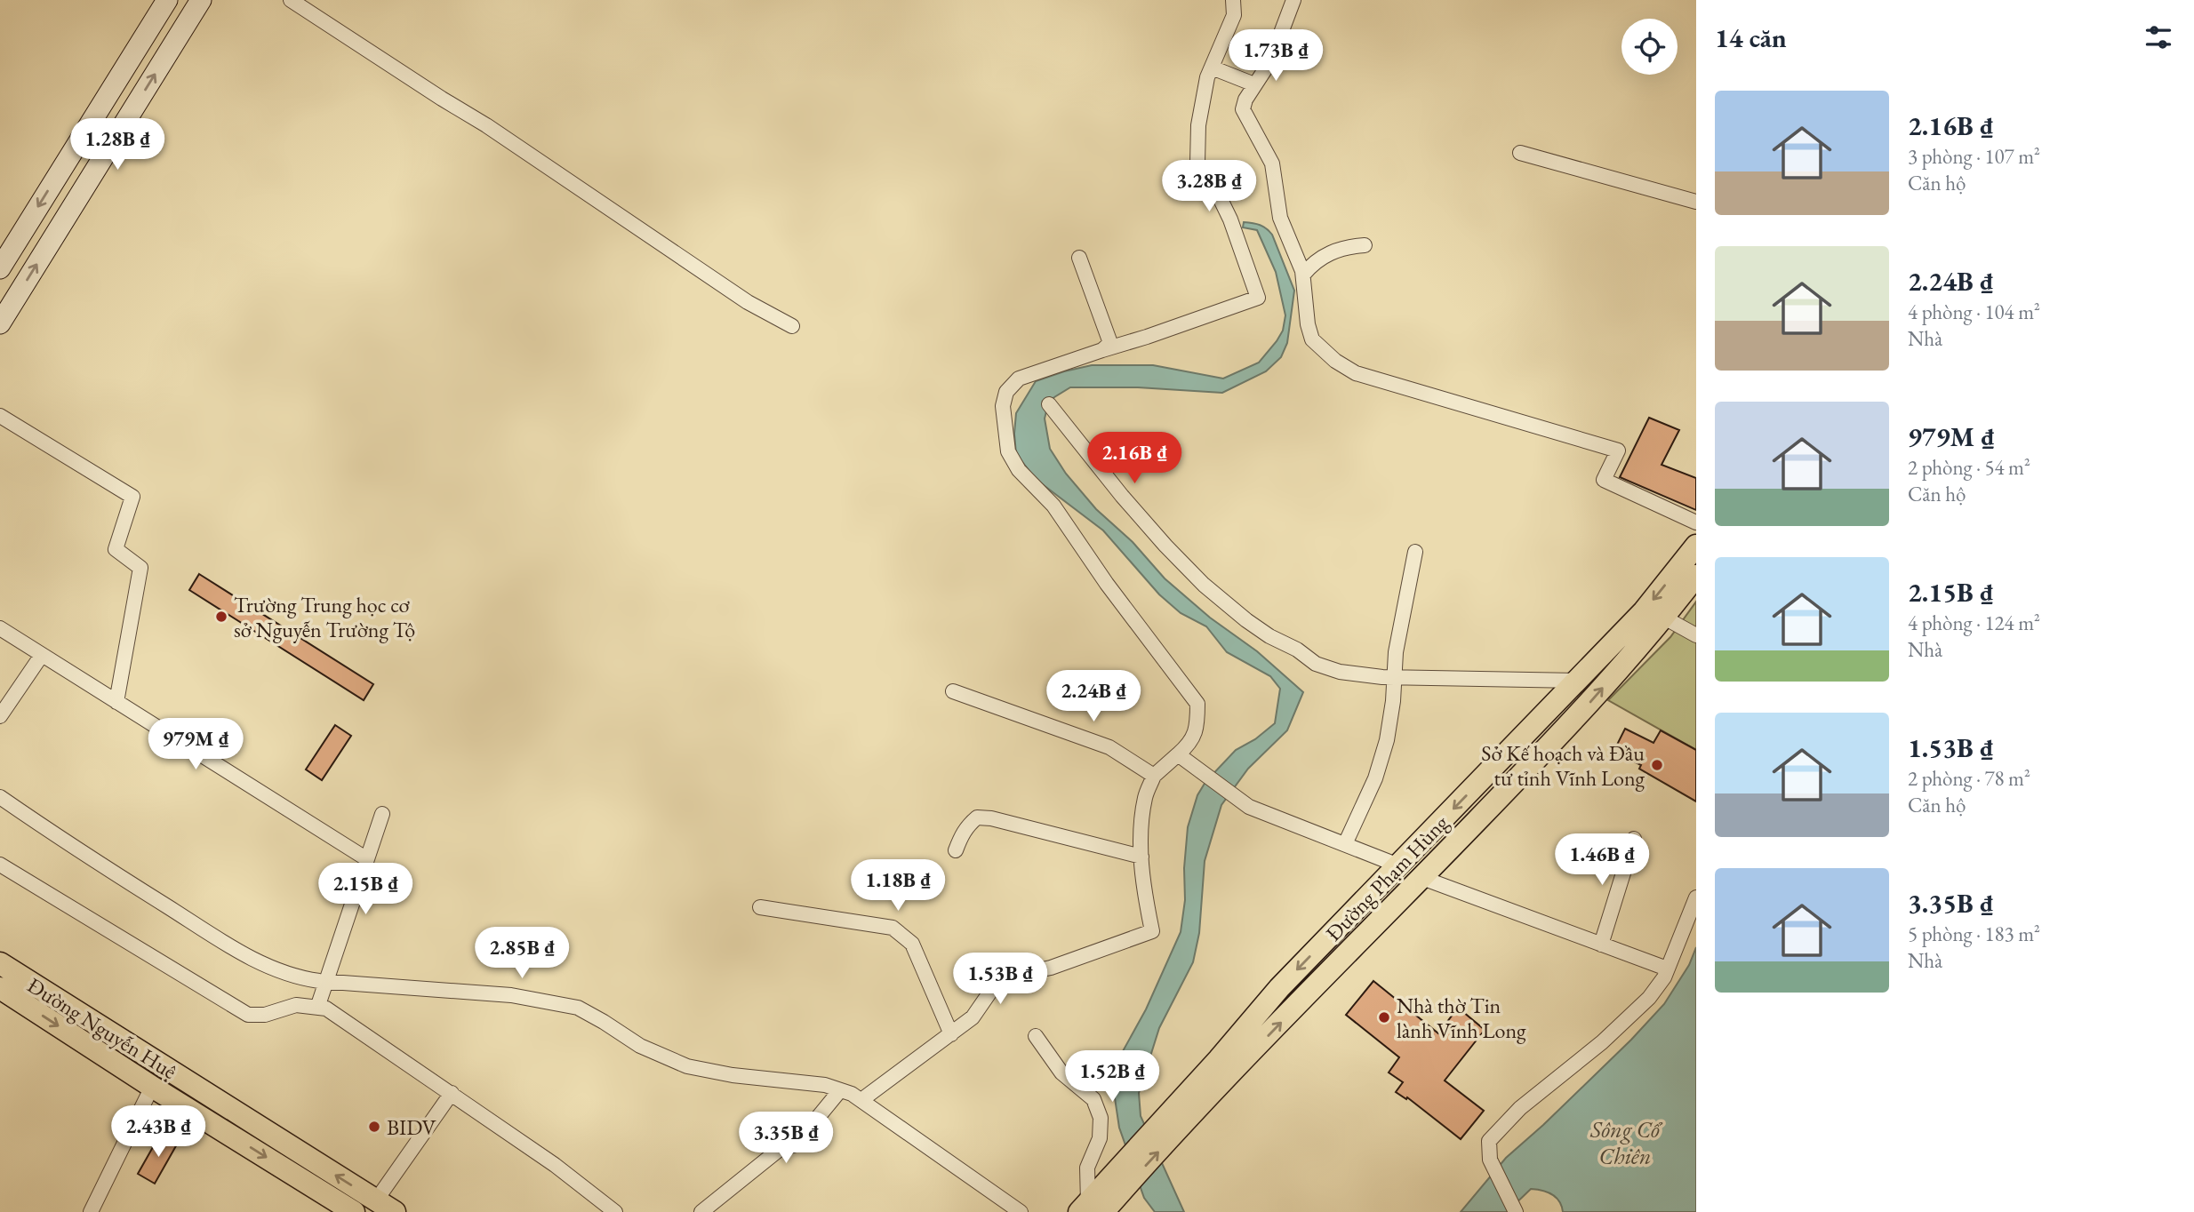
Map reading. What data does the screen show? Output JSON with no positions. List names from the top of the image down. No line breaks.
{"streets":{"main road":["Đường Phạm Hùng","Đường Nguyễn Huệ"]},"water":["Sông Cổ Chiên"],"places":["Trường Trung học cơ sở Nguyễn Trường Tộ","Sở Kế hoạch và Đầu tư tỉnh Vĩnh Long","Nhà thờ Tin lành Vĩnh Long","BIDV"],"page":{"heading":"14 căn","price":["1.73B ₫","1.28B ₫","3.28B ₫","2.16B ₫","2.24B ₫","979M ₫","1.46B ₫","1.18B ₫","2.15B ₫","2.85B ₫","1.53B ₫","1.52B ₫","2.43B ₫","3.35B ₫"],"list":[{"name":"2.16B ₫","note":"3 phòng · 107 m² · Căn hộ"},{"name":"2.24B ₫","note":"4 phòng · 104 m² · Nhà"},{"name":"979M ₫","note":"2 phòng · 54 m² · Căn hộ"},{"name":"2.15B ₫","note":"4 phòng · 124 m² · Nhà"},{"name":"1.53B ₫","note":"2 phòng · 78 m² · Căn hộ"},{"name":"3.35B ₫","note":"5 phòng · 183 m² · Nhà"}]}}
